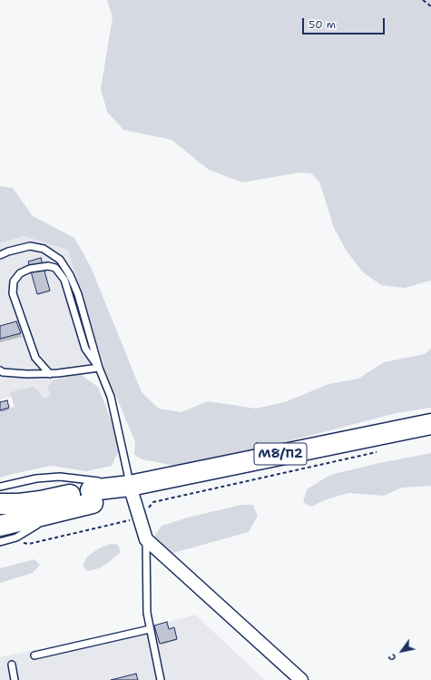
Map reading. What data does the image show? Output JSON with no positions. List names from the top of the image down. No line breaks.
{"streets":{"main road":["М8/П2"]},"scale_bar":"50 m","north":"bottom left"}
